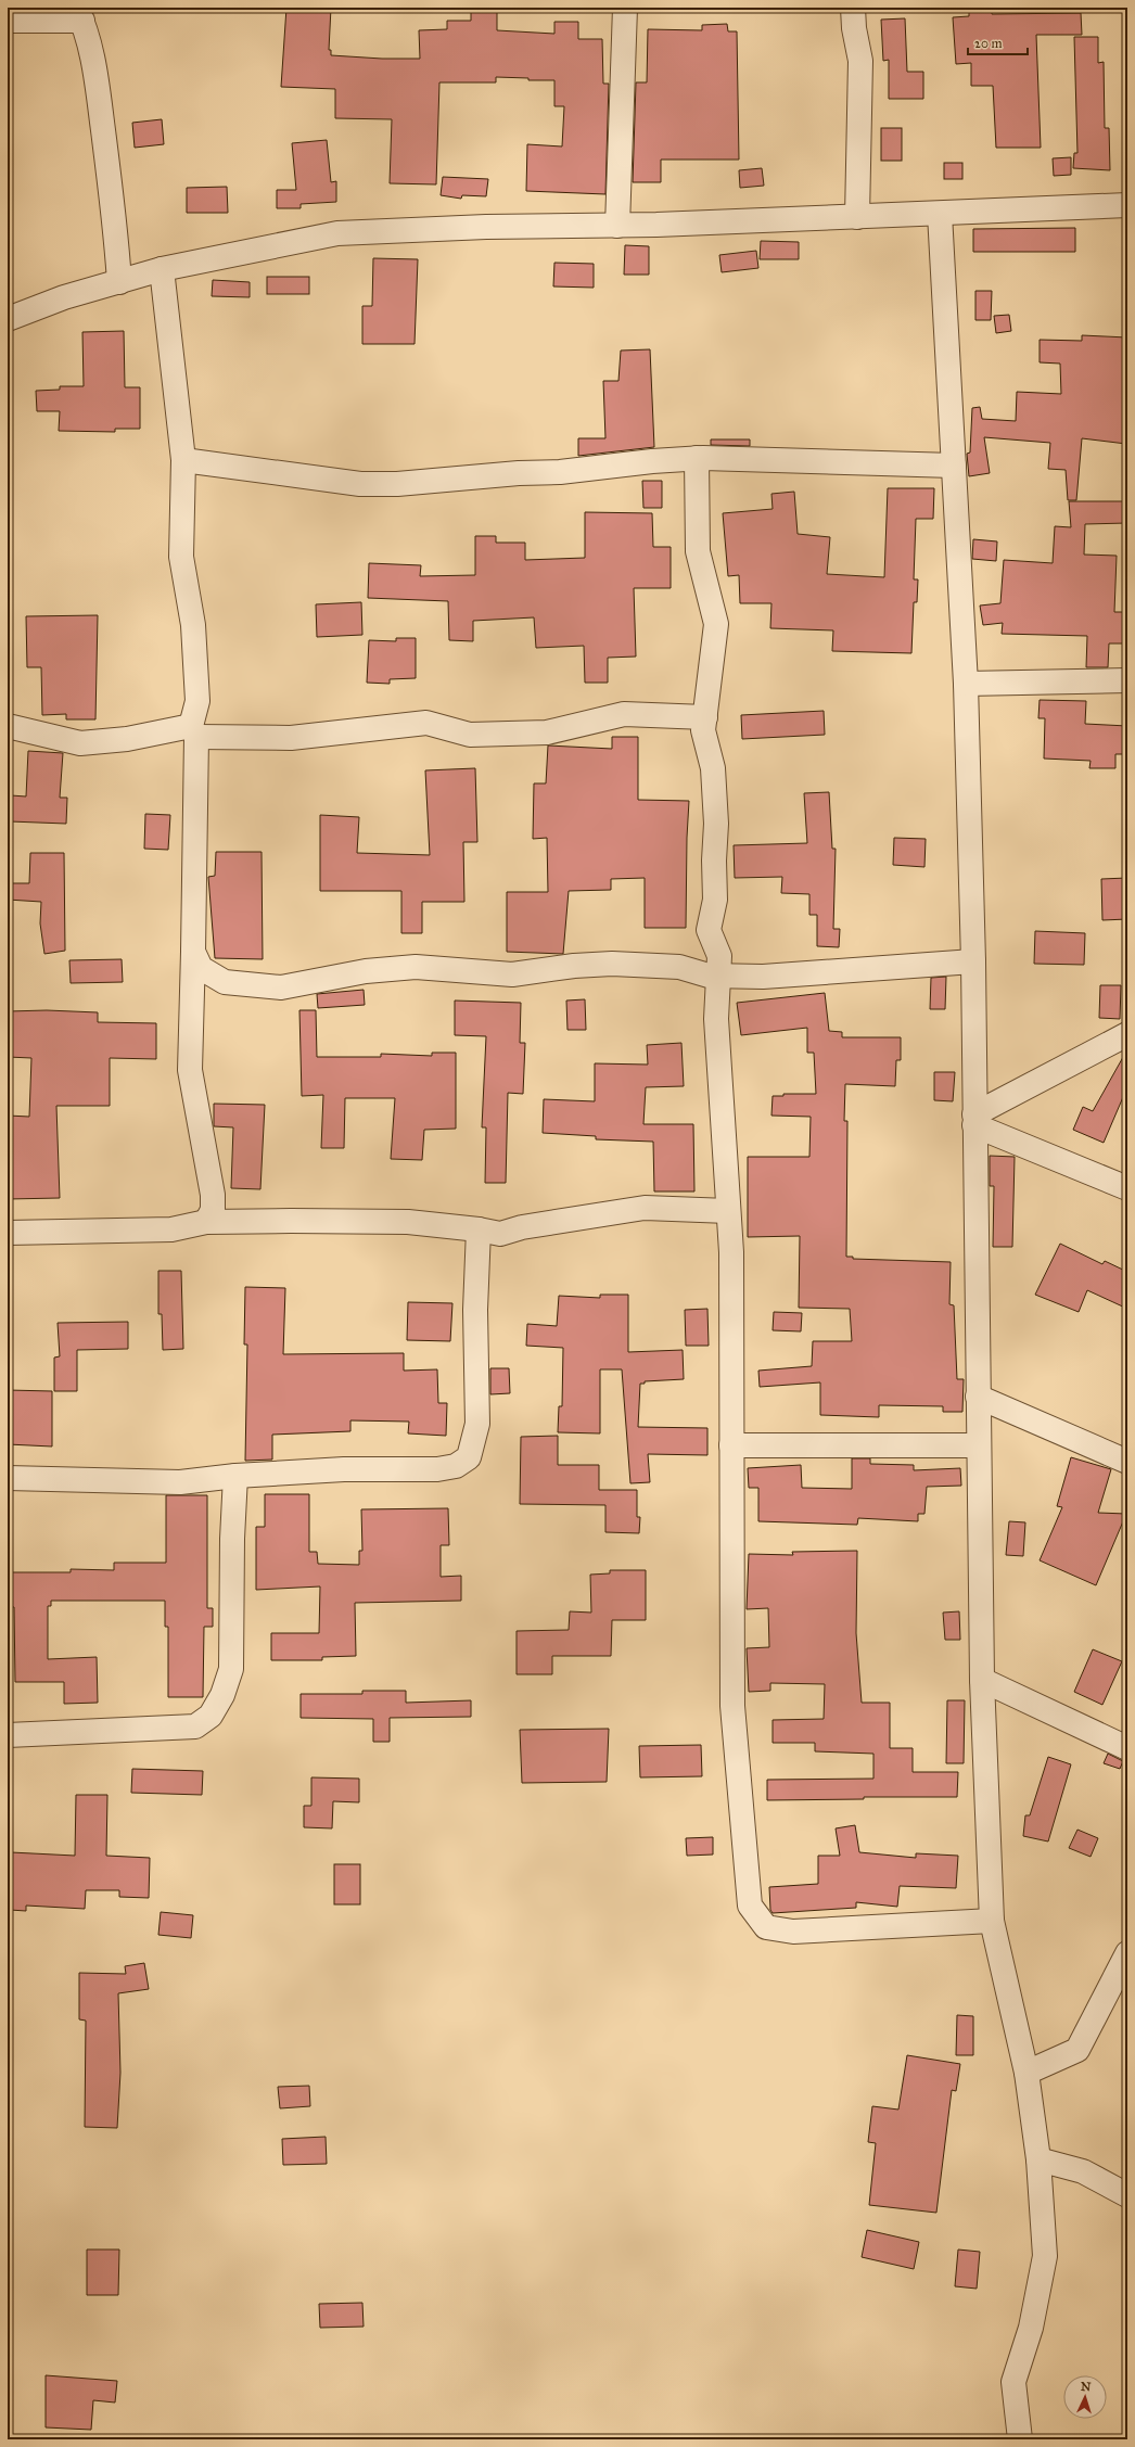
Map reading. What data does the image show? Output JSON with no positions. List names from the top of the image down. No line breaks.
{"scale_bar":"20 m","north":"top"}
